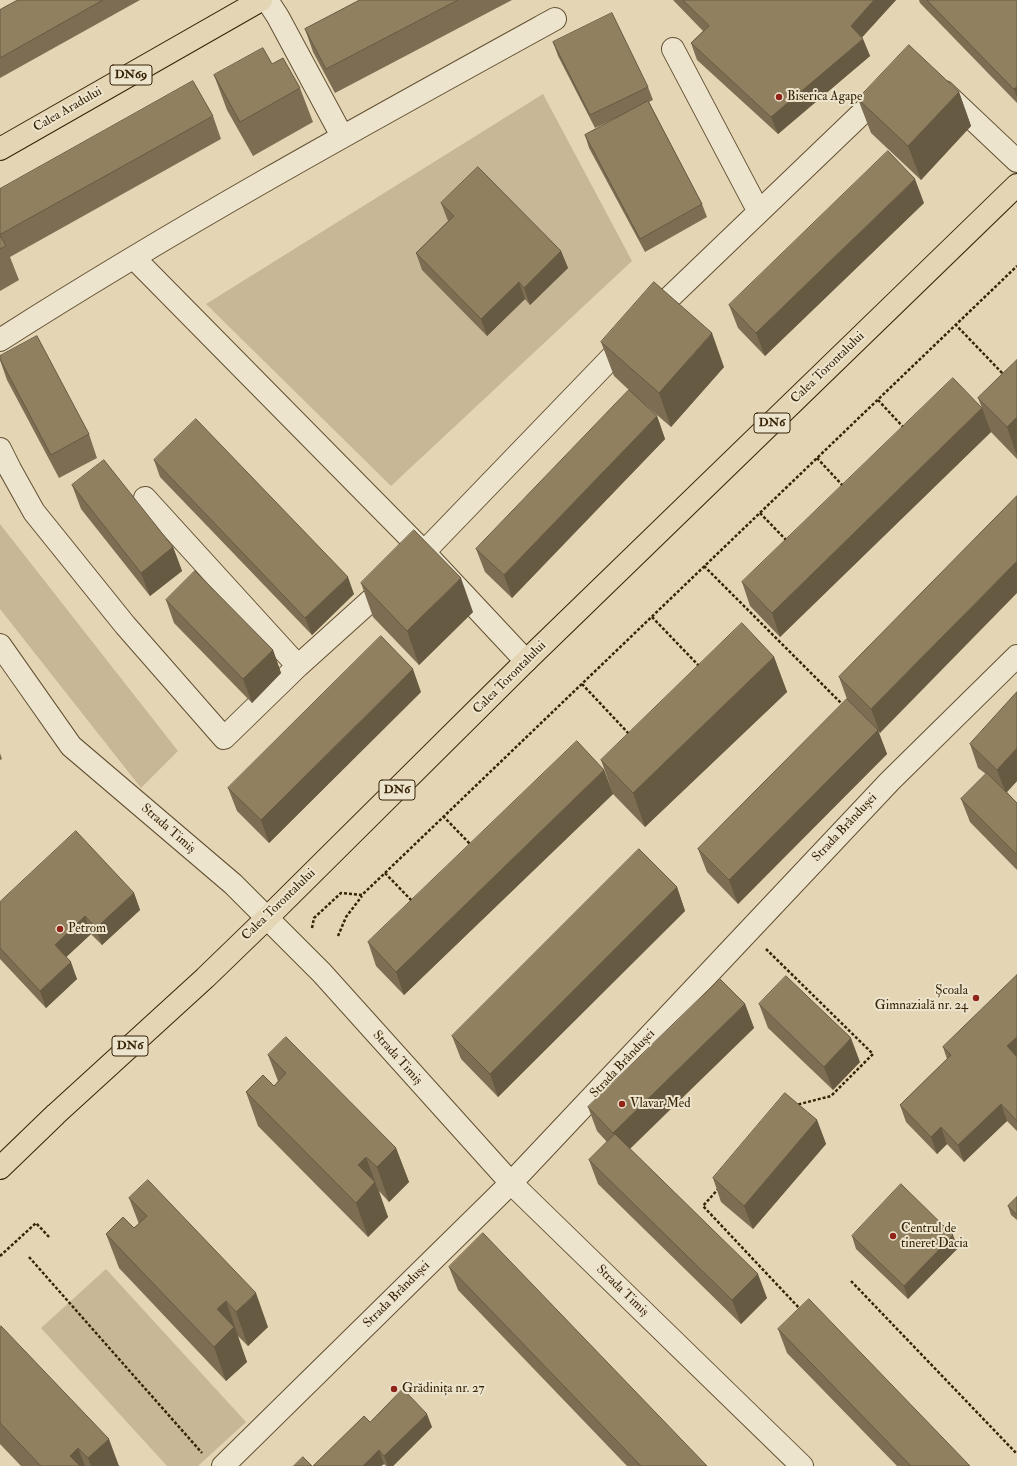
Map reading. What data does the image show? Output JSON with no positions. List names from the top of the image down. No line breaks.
{"streets":{"main road":["DN69","Calea Aradului","Calea Torontalului","DN6"],"street":["Strada Brândușei","Strada Timiș"]},"crossings":[["Calea Torontalului","Strada Timiș"],["Strada Brândușei","Strada Timiș"]],"places":["Biserica Agape","Petrom","Școala Gimnazială nr. 24","Vlavar Med","Centrul de tineret Dacia","Grădinița nr. 27"]}
